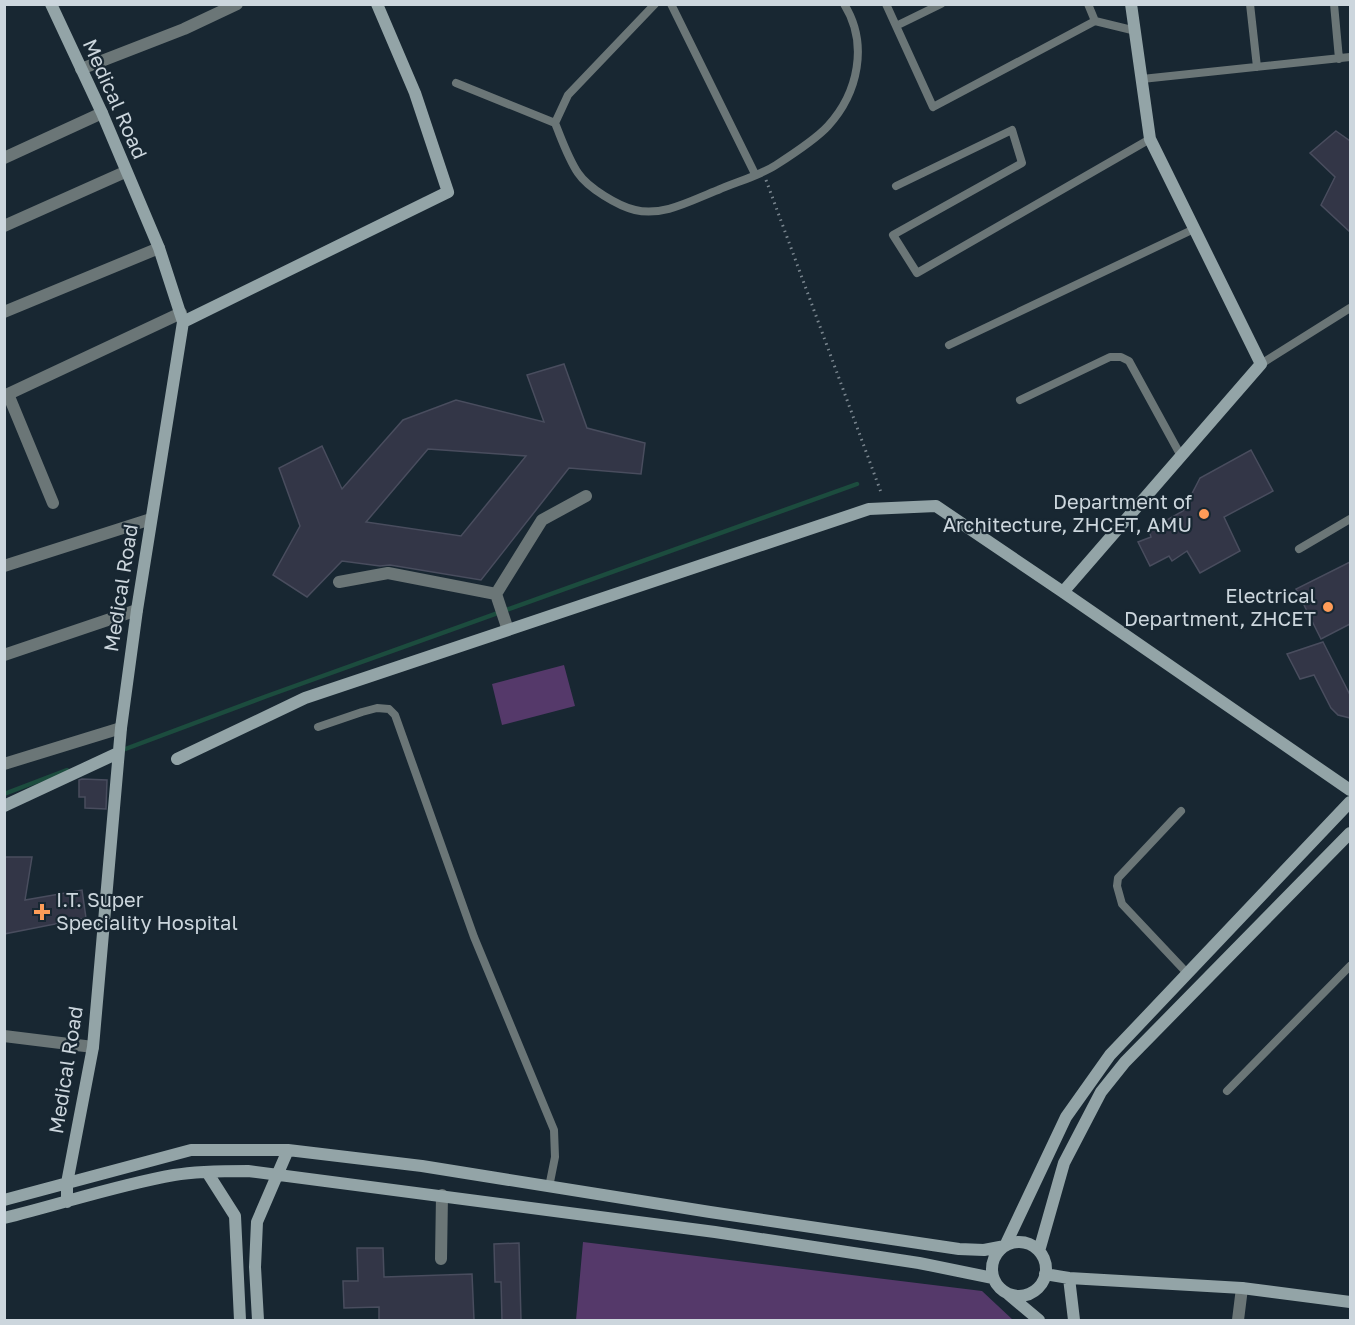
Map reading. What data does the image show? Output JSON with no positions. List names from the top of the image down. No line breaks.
{"streets":{"street":["Medical Road"]},"places":{"other":["Department of Architecture, ZHCET, AMU","Electrical Department, ZHCET"],"health":["I.T. Super Speciality Hospital"]}}
